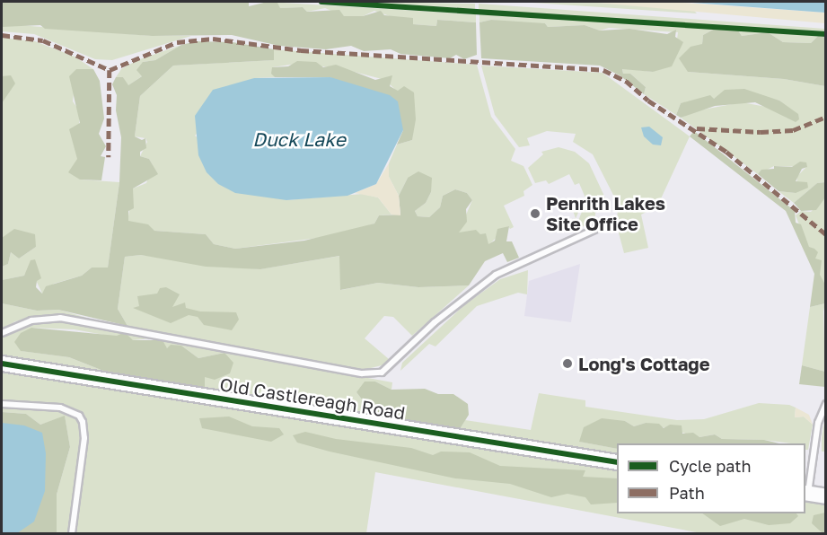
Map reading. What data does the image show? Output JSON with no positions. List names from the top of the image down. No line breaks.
{"streets":{"street":["Old Castlereagh Road"]},"water":["Duck Lake"],"places":["Penrith Lakes Site Office","Long's Cottage"],"legend":["Cycle path","Path"]}
